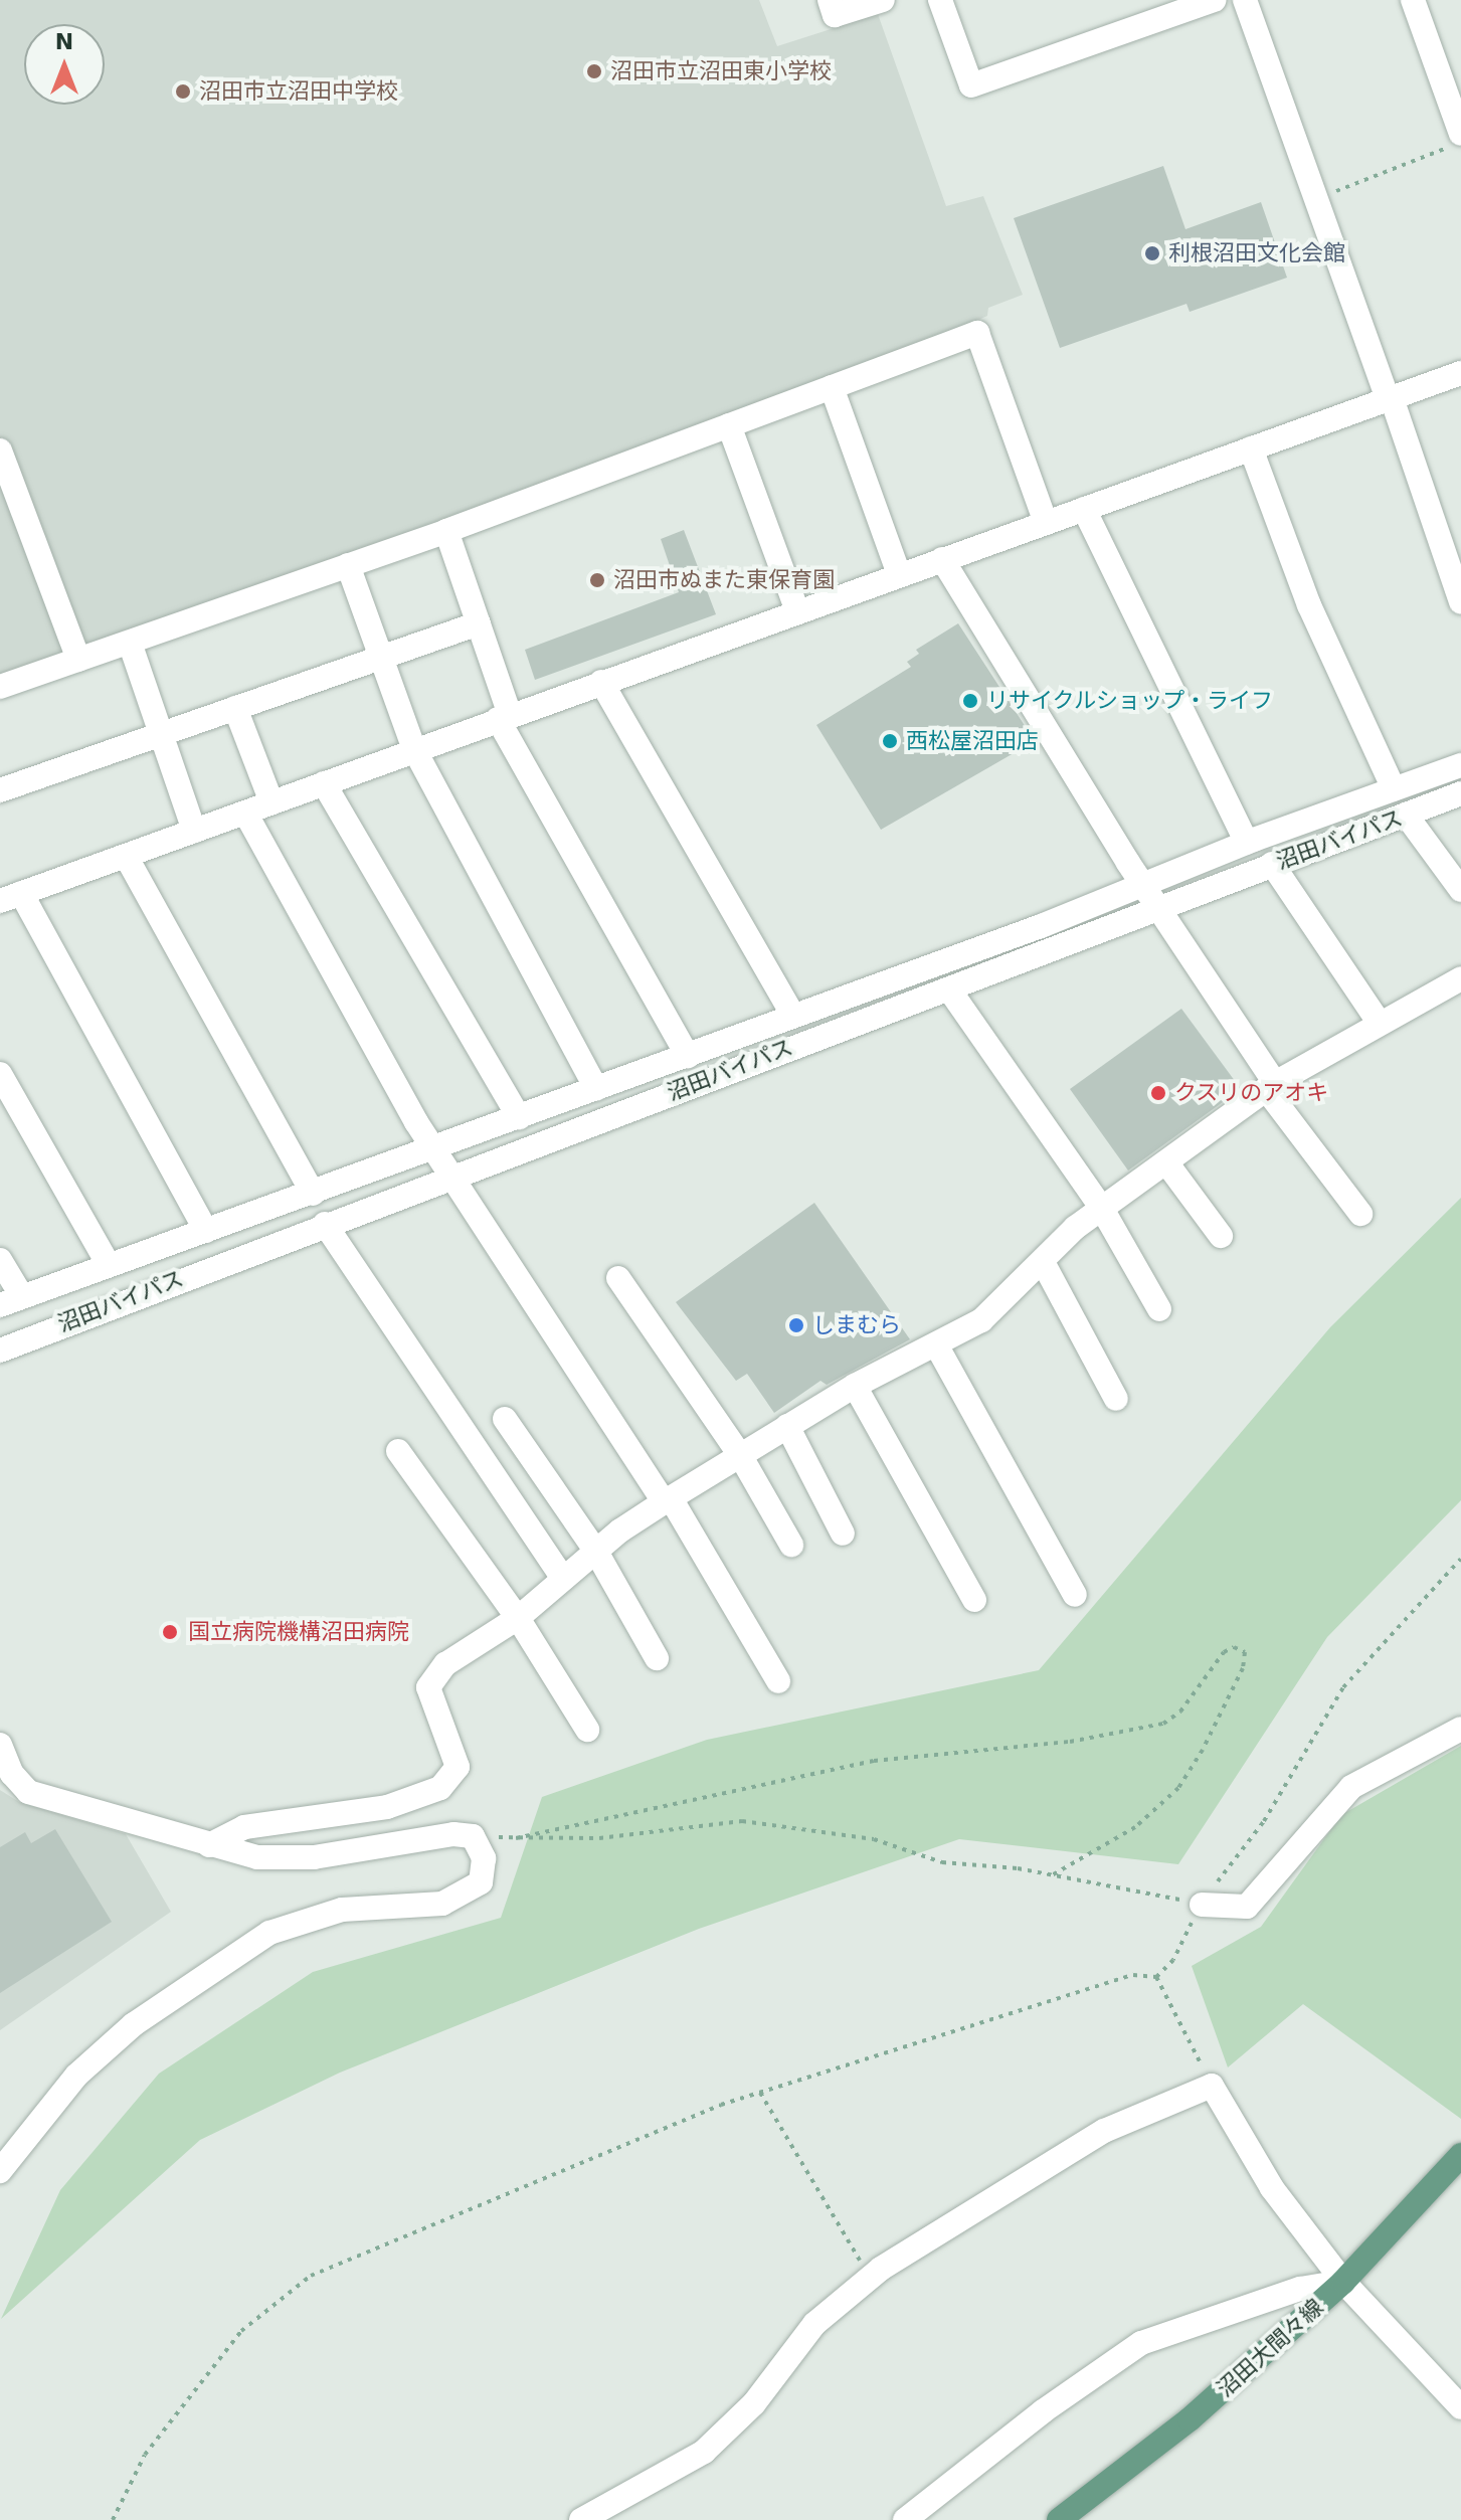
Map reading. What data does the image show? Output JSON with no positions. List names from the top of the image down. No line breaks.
{"streets":{"main road":["沼田大間々線"],"street":["沼田バイパス"]},"places":["沼田市立沼田東小学校","沼田市立沼田中学校","利根沼田文化会館","沼田市ぬまた東保育園","リサイクルショップ・ライフ","西松屋沼田店","クスリのアオキ","しまむら","国立病院機構沼田病院"],"north":"top"}
